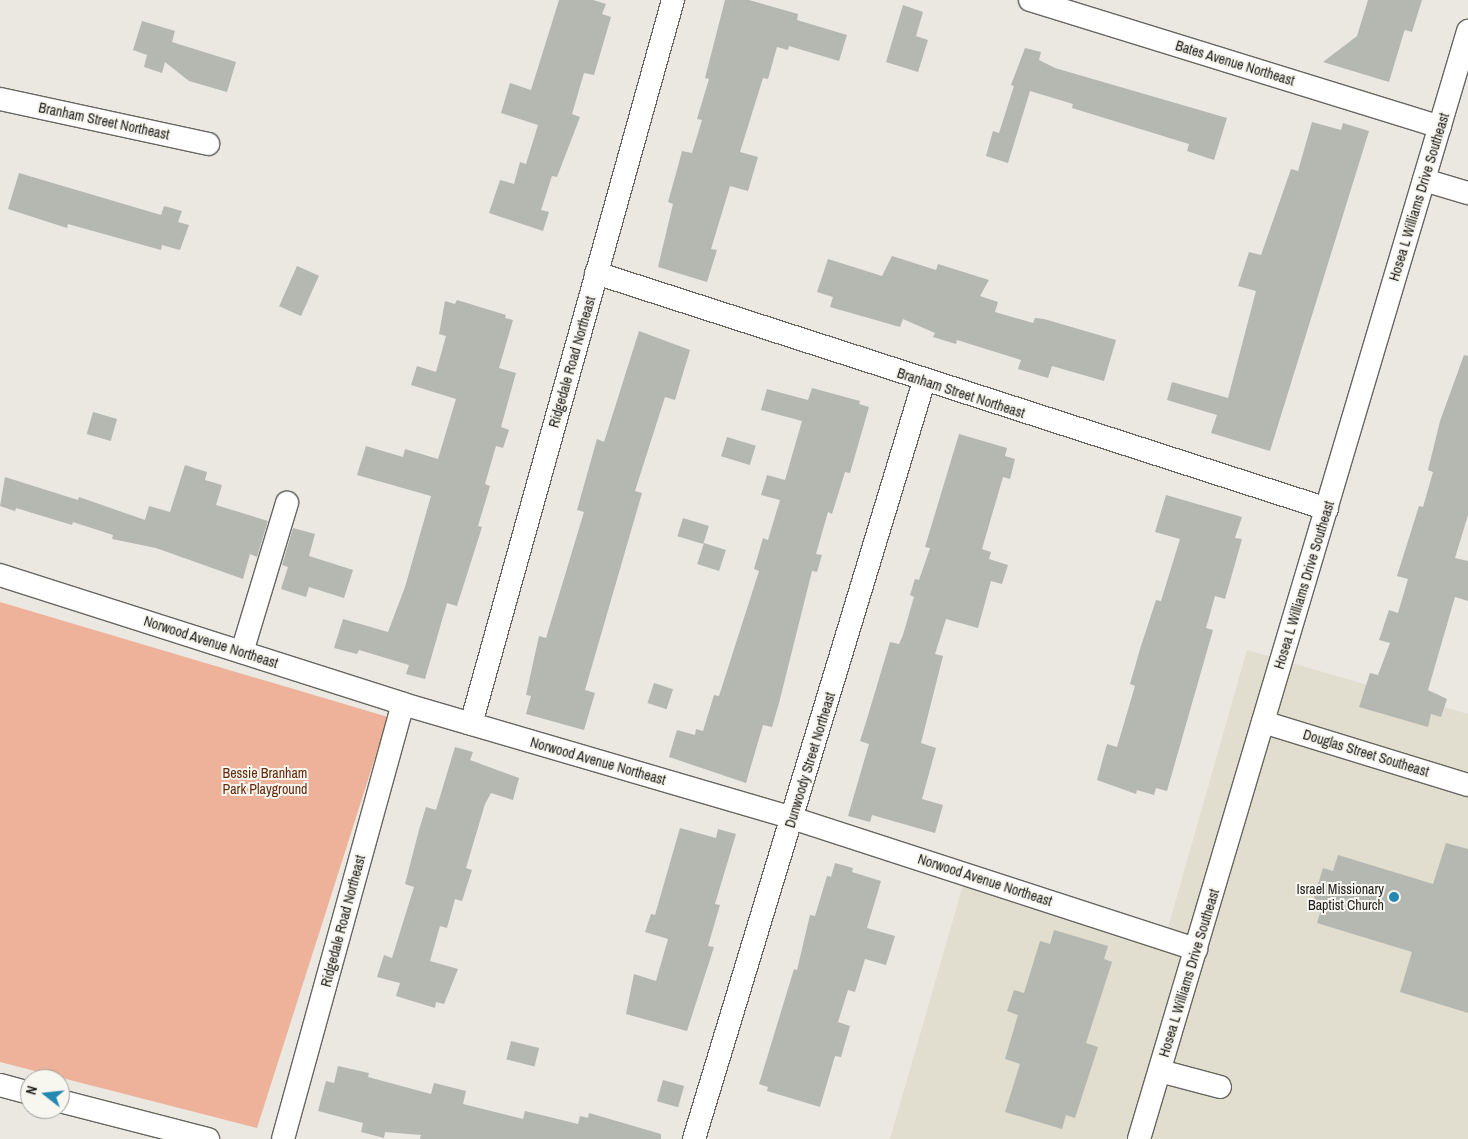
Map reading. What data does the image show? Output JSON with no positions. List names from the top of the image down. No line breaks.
{"streets":{"street":["Bates Avenue Northeast","Branham Street Northeast","Hosea L Williams Drive Southeast","Ridgedale Road Northeast","Norwood Avenue Northeast","Douglas Street Southeast","Dunwoody Street Northeast"]},"crossings":[["Bates Avenue Northeast","Hosea L Williams Drive Southeast"],["Branham Street Northeast","Hosea L Williams Drive Southeast"],["Branham Street Northeast","Ridgedale Road Northeast"],["Branham Street Northeast","Dunwoody Street Northeast"],["Hosea L Williams Drive Southeast","Norwood Avenue Northeast"],["Hosea L Williams Drive Southeast","Douglas Street Southeast"],["Ridgedale Road Northeast","Norwood Avenue Northeast"],["Norwood Avenue Northeast","Dunwoody Street Northeast"]],"parks":["Bessie Branham Park Playground"],"places":["Israel Missionary Baptist Church"],"north":"left"}
